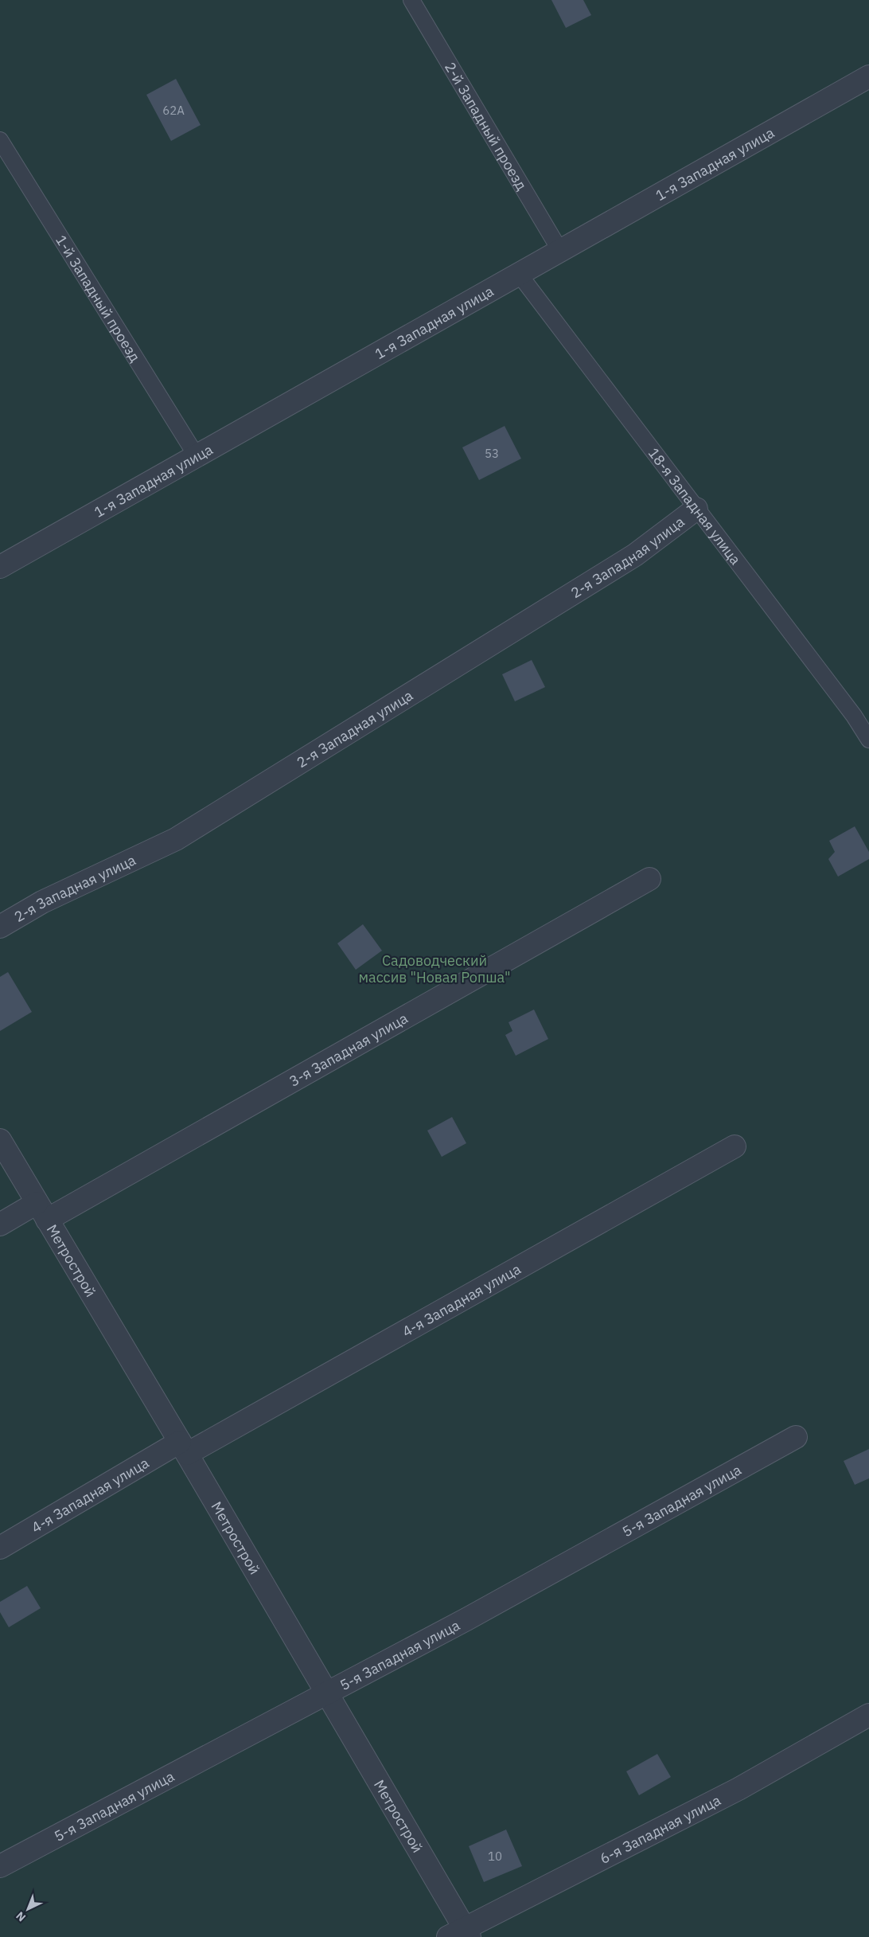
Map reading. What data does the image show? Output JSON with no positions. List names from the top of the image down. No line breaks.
{"streets":{"street":["1-я Западная улица","2-я Западная улица","3-я Западная улица","Метрострой","4-я Западная улица","5-я Западная улица","6-я Западная улица"],"lane":["2-й Западный проезд","1-й Западный проезд","18-я Западная улица"]},"crossings":[["2-й Западный проезд","1-я Западная улица"],["1-я Западная улица","1-й Западный проезд"],["1-я Западная улица","18-я Западная улица"],["18-я Западная улица","2-я Западная улица"],["3-я Западная улица","Метрострой"],["Метрострой","4-я Западная улица"],["Метрострой","5-я Западная улица"],["Метрострой","6-я Западная улица"]],"parks":["Садоводческий массив \"Новая Ропша\""],"house_numbers":["62А","53","10"],"north":"bottom left"}
